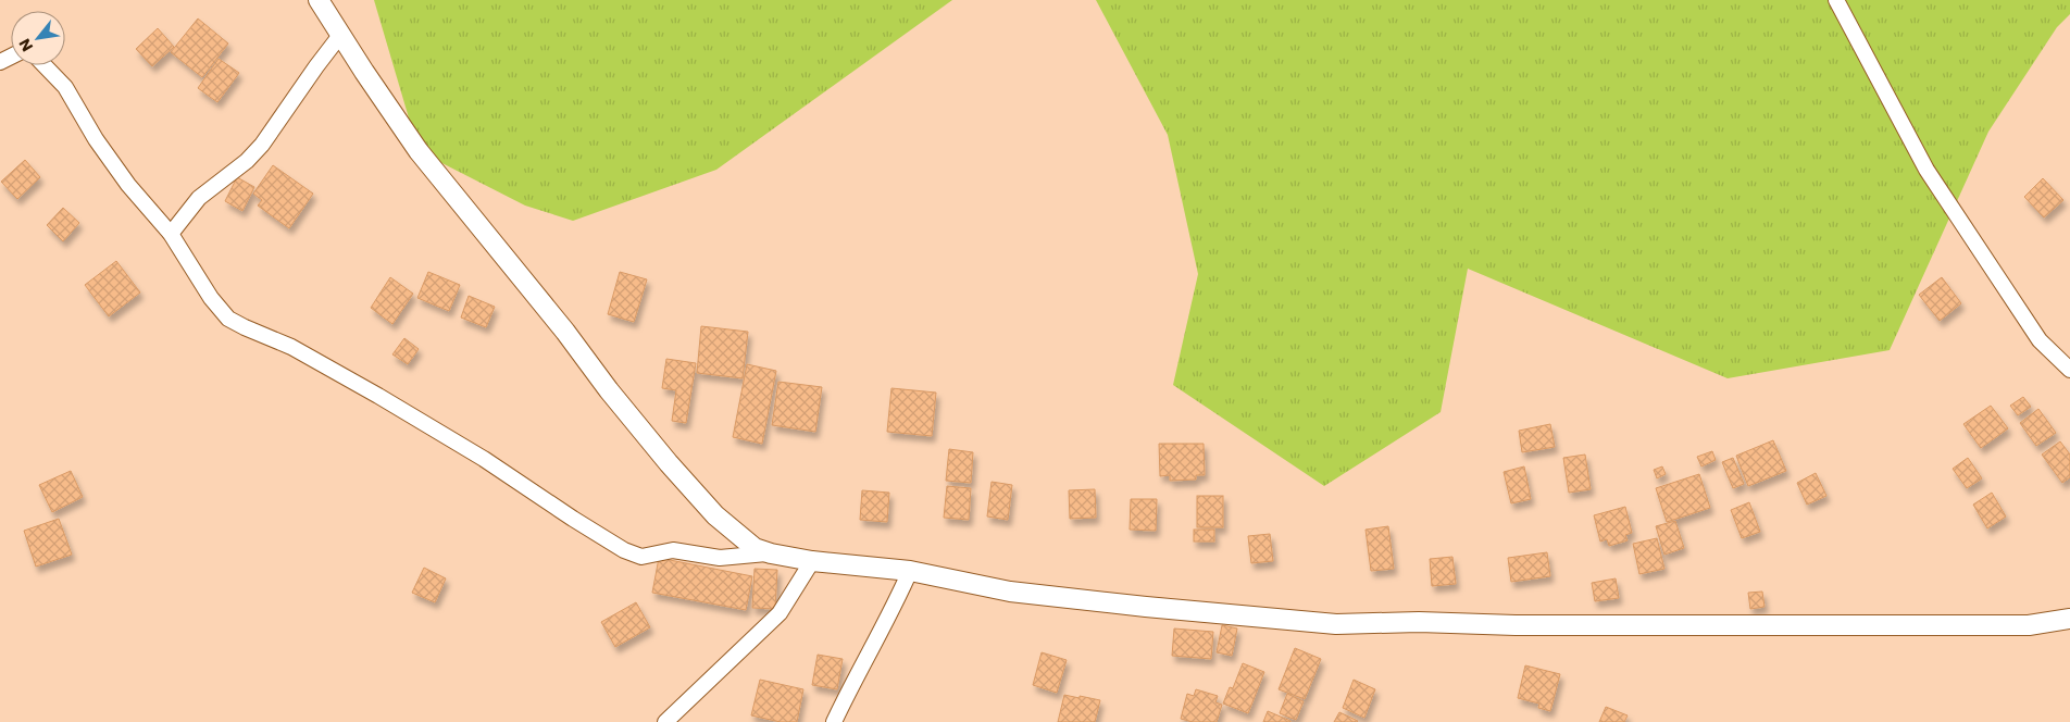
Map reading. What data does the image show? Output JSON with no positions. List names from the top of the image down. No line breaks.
{"north":"bottom left"}
